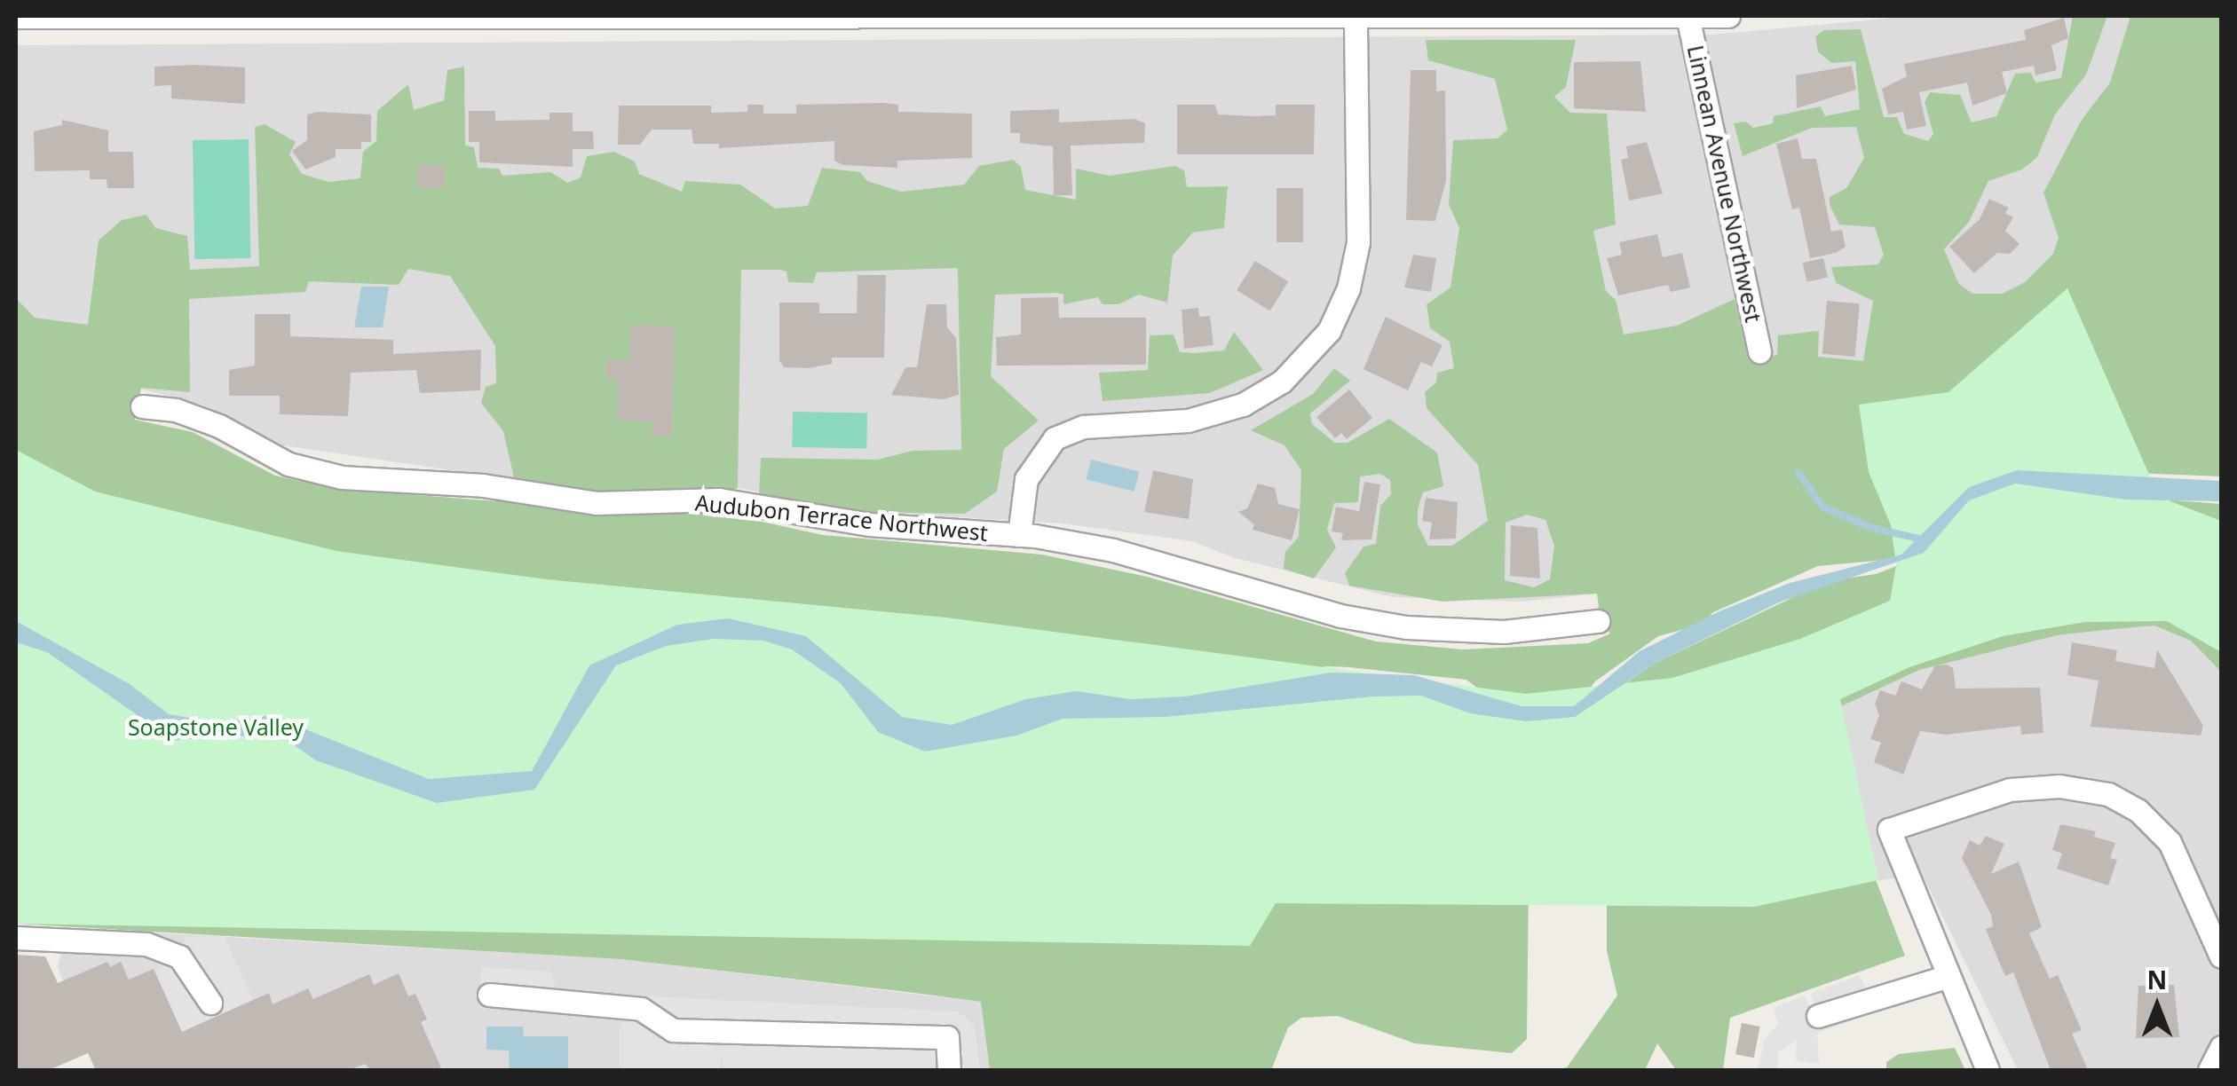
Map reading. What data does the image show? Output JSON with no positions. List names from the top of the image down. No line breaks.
{"streets":{"street":["Linnean Avenue Northwest","Audubon Terrace Northwest"]},"parks":["Soapstone Valley"],"north":"top"}
